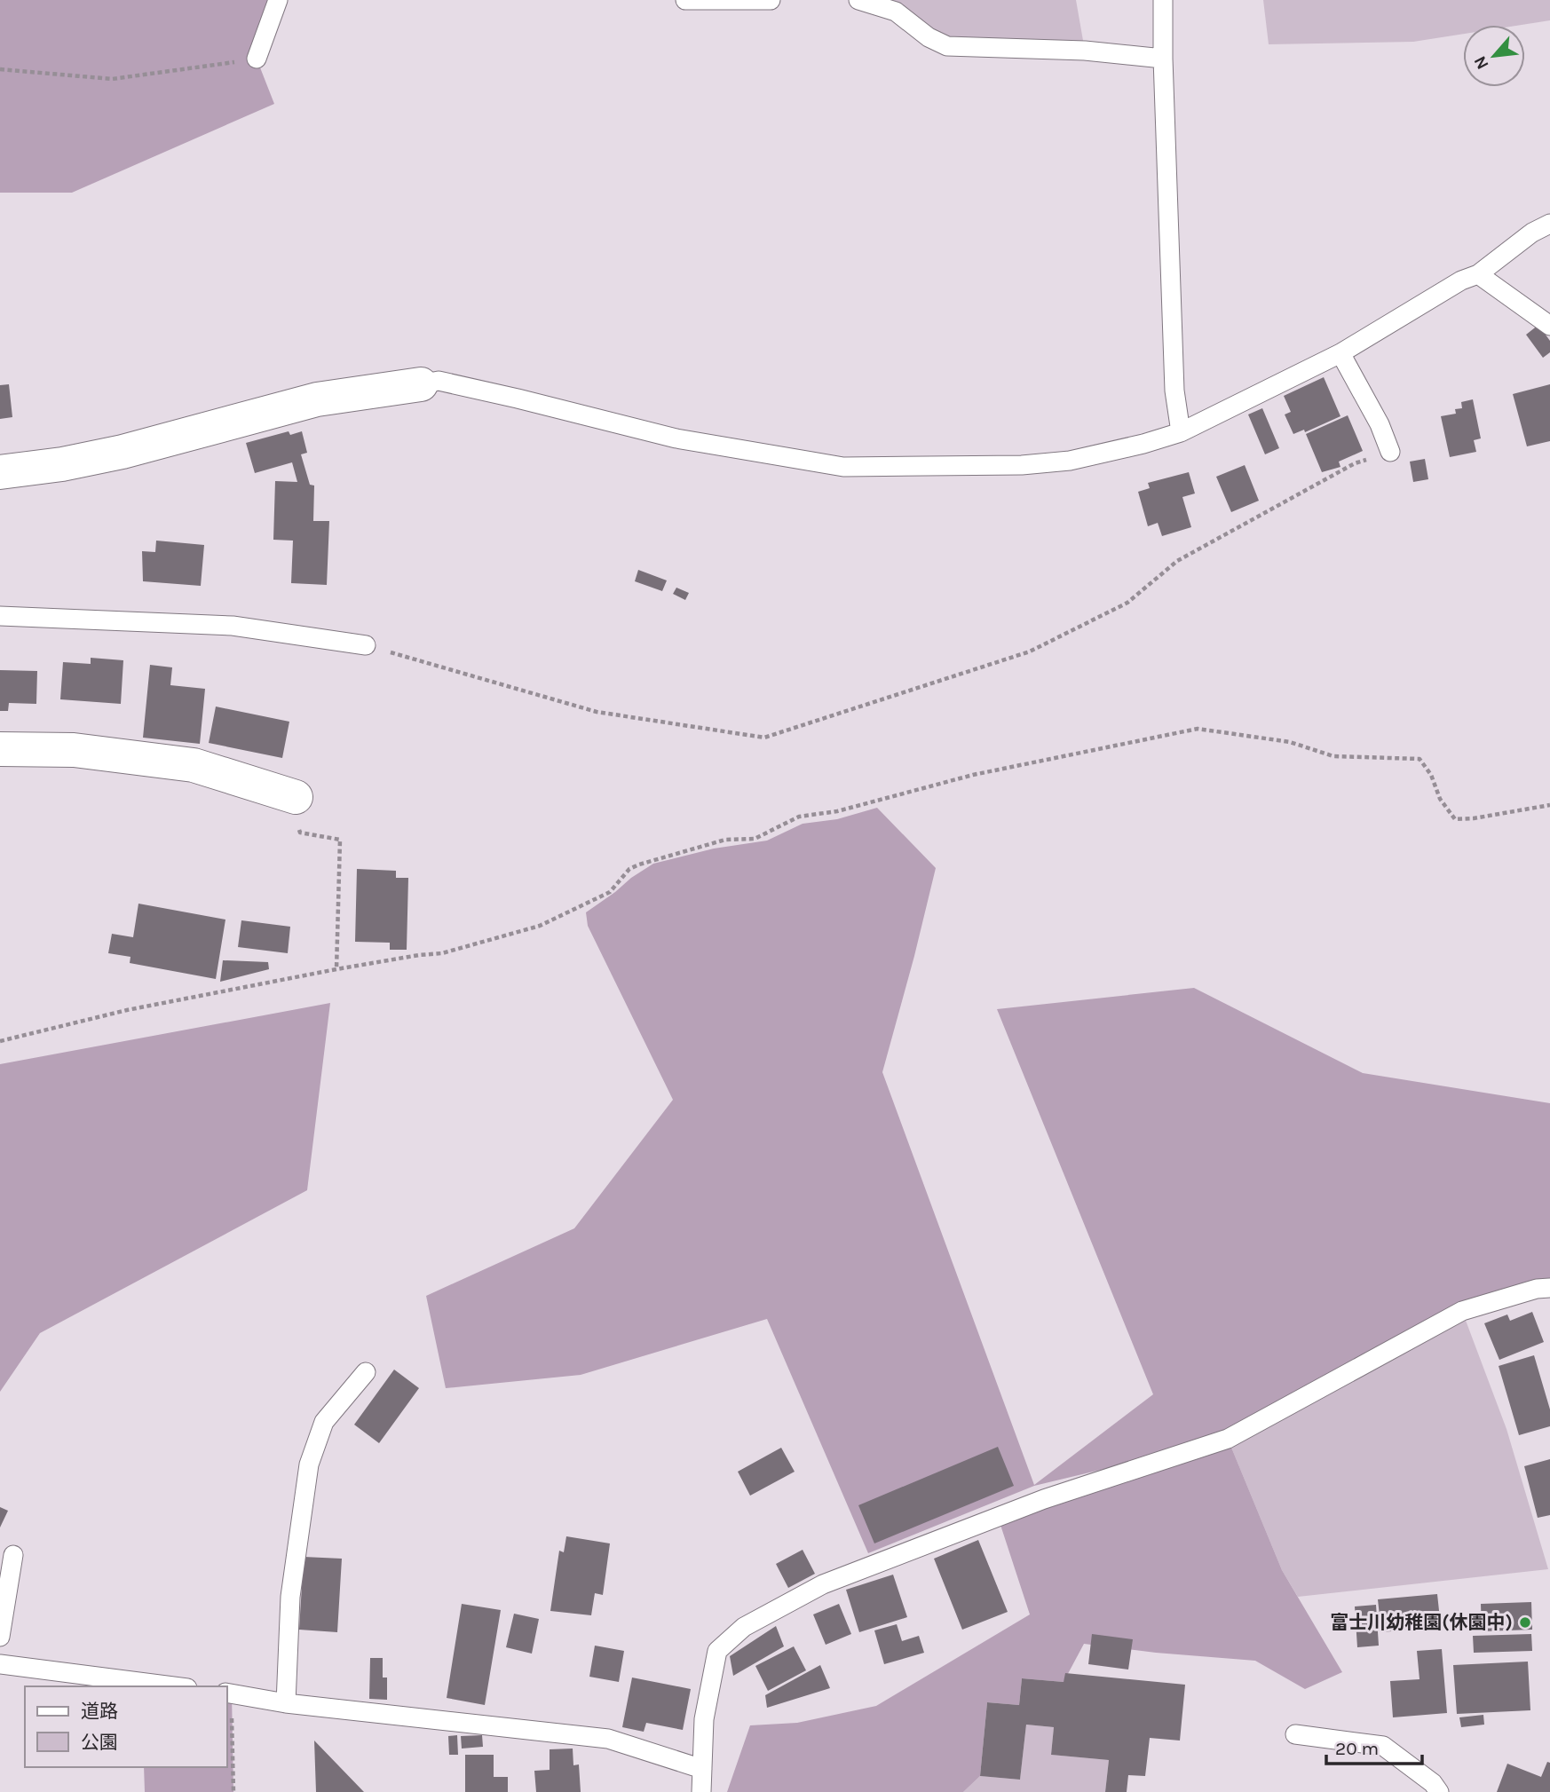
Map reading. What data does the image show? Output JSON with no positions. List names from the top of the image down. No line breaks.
{"places":["富士川幼稚園(休園中)"],"legend":["道路","公園"],"scale_bar":"20 m","north":"bottom left"}
